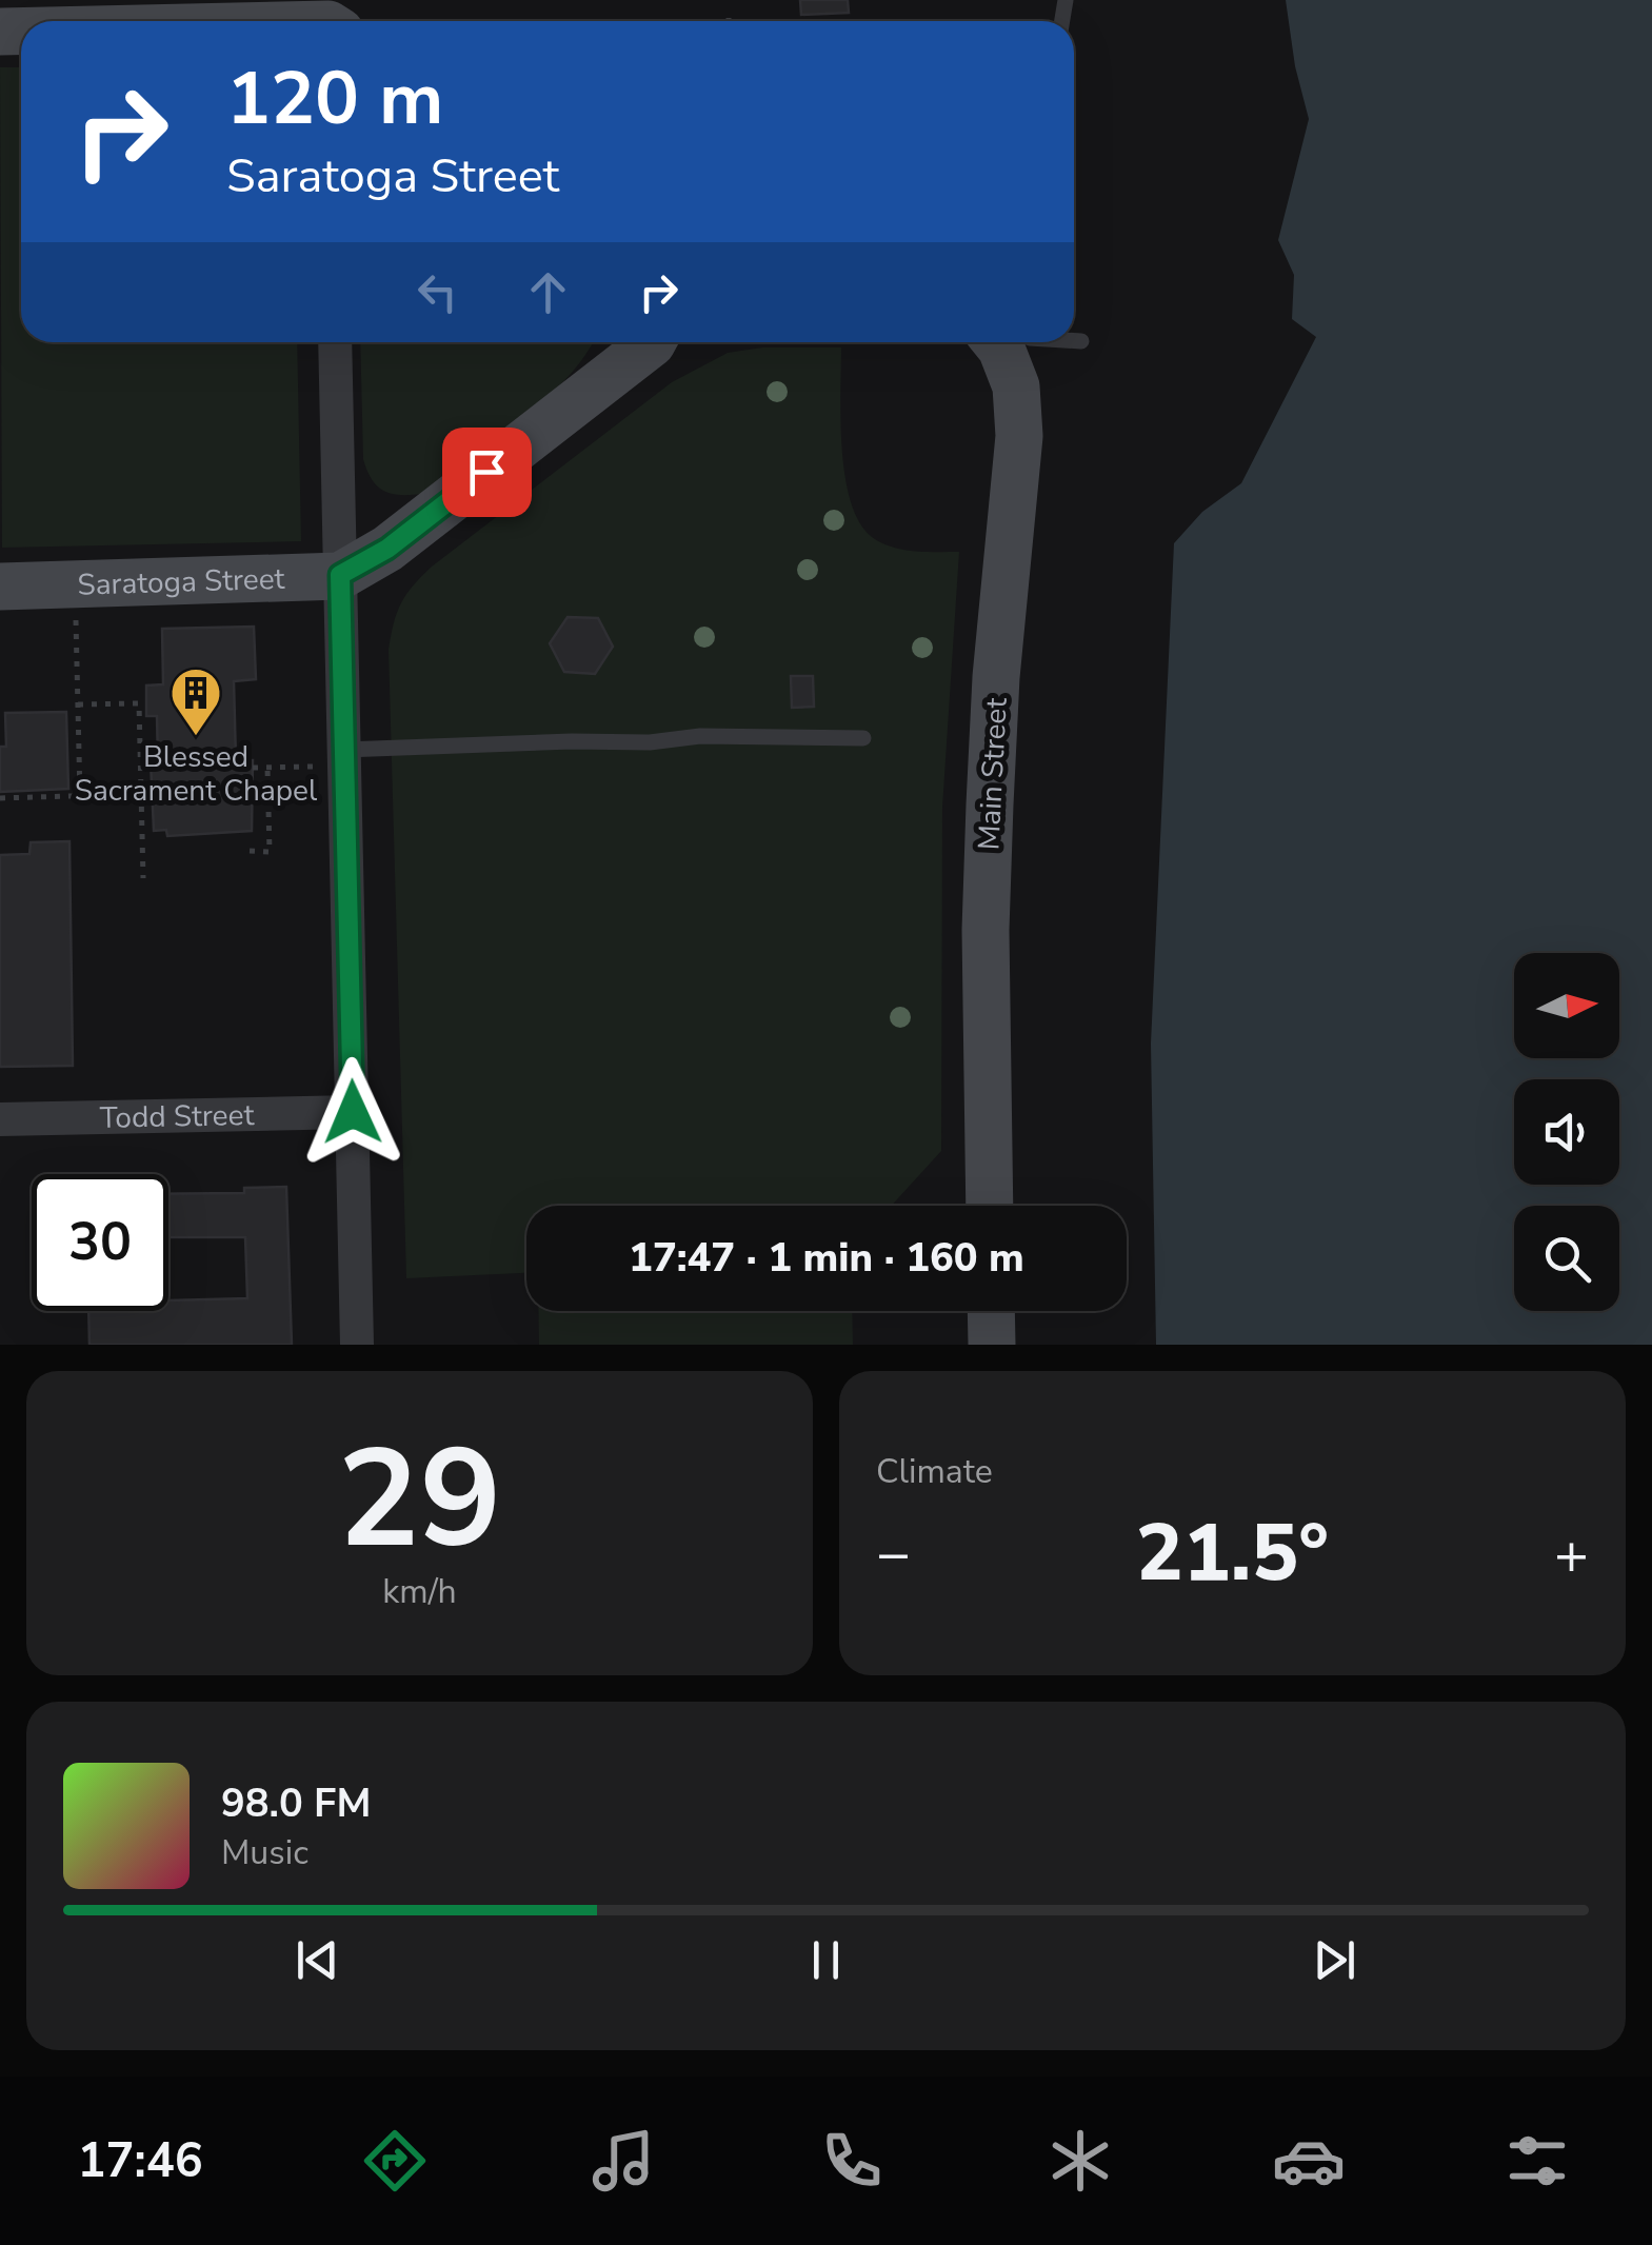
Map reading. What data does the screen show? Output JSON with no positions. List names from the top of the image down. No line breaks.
{"streets":{"street":["Saratoga Street","Main Street","Todd Street"]},"places":{"building":["Blessed Sacrament Chapel"]},"north":"right","page":{"turn":["120 m","Saratoga Street"],"limit":"30","trip":"17:47 · 1 min · 160 m","tile":[["29","km/h"],"Climate"],"heat":["−","21.5°","+"],"song":["98.0 FM","Music"],"tabs":"17:46"}}
